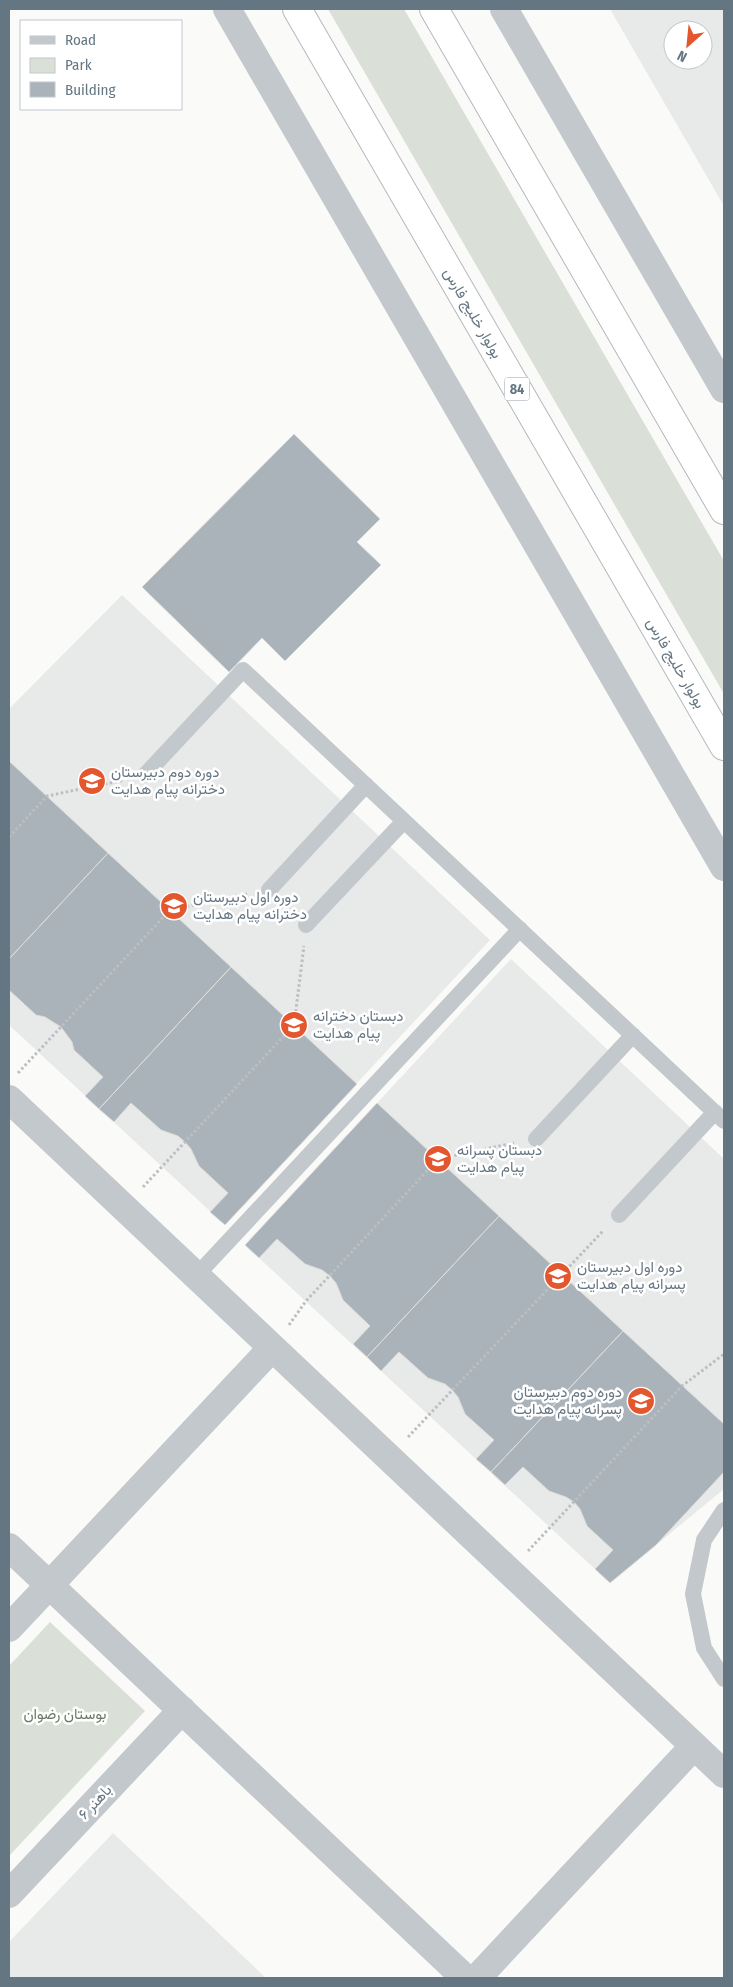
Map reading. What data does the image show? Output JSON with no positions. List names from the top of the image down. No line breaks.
{"streets":{"highway":["بولوار خلیج فارس","84"],"street":["باهنر ۶"]},"parks":["بوستان رضوان"],"places":{"school or university":["دوره دوم دبیرستان دخترانه پیام هدایت","دوره اول دبیرستان دخترانه پیام هدایت","دبستان دخترانه پیام هدایت","دبستان پسرانه پیام هدایت","دوره اول دبیرستان پسرانه پیام هدایت","دوره دوم دبیرستان پسرانه پیام هدایت"]},"legend":["Road","Park","Building"],"north":"bottom left"}
